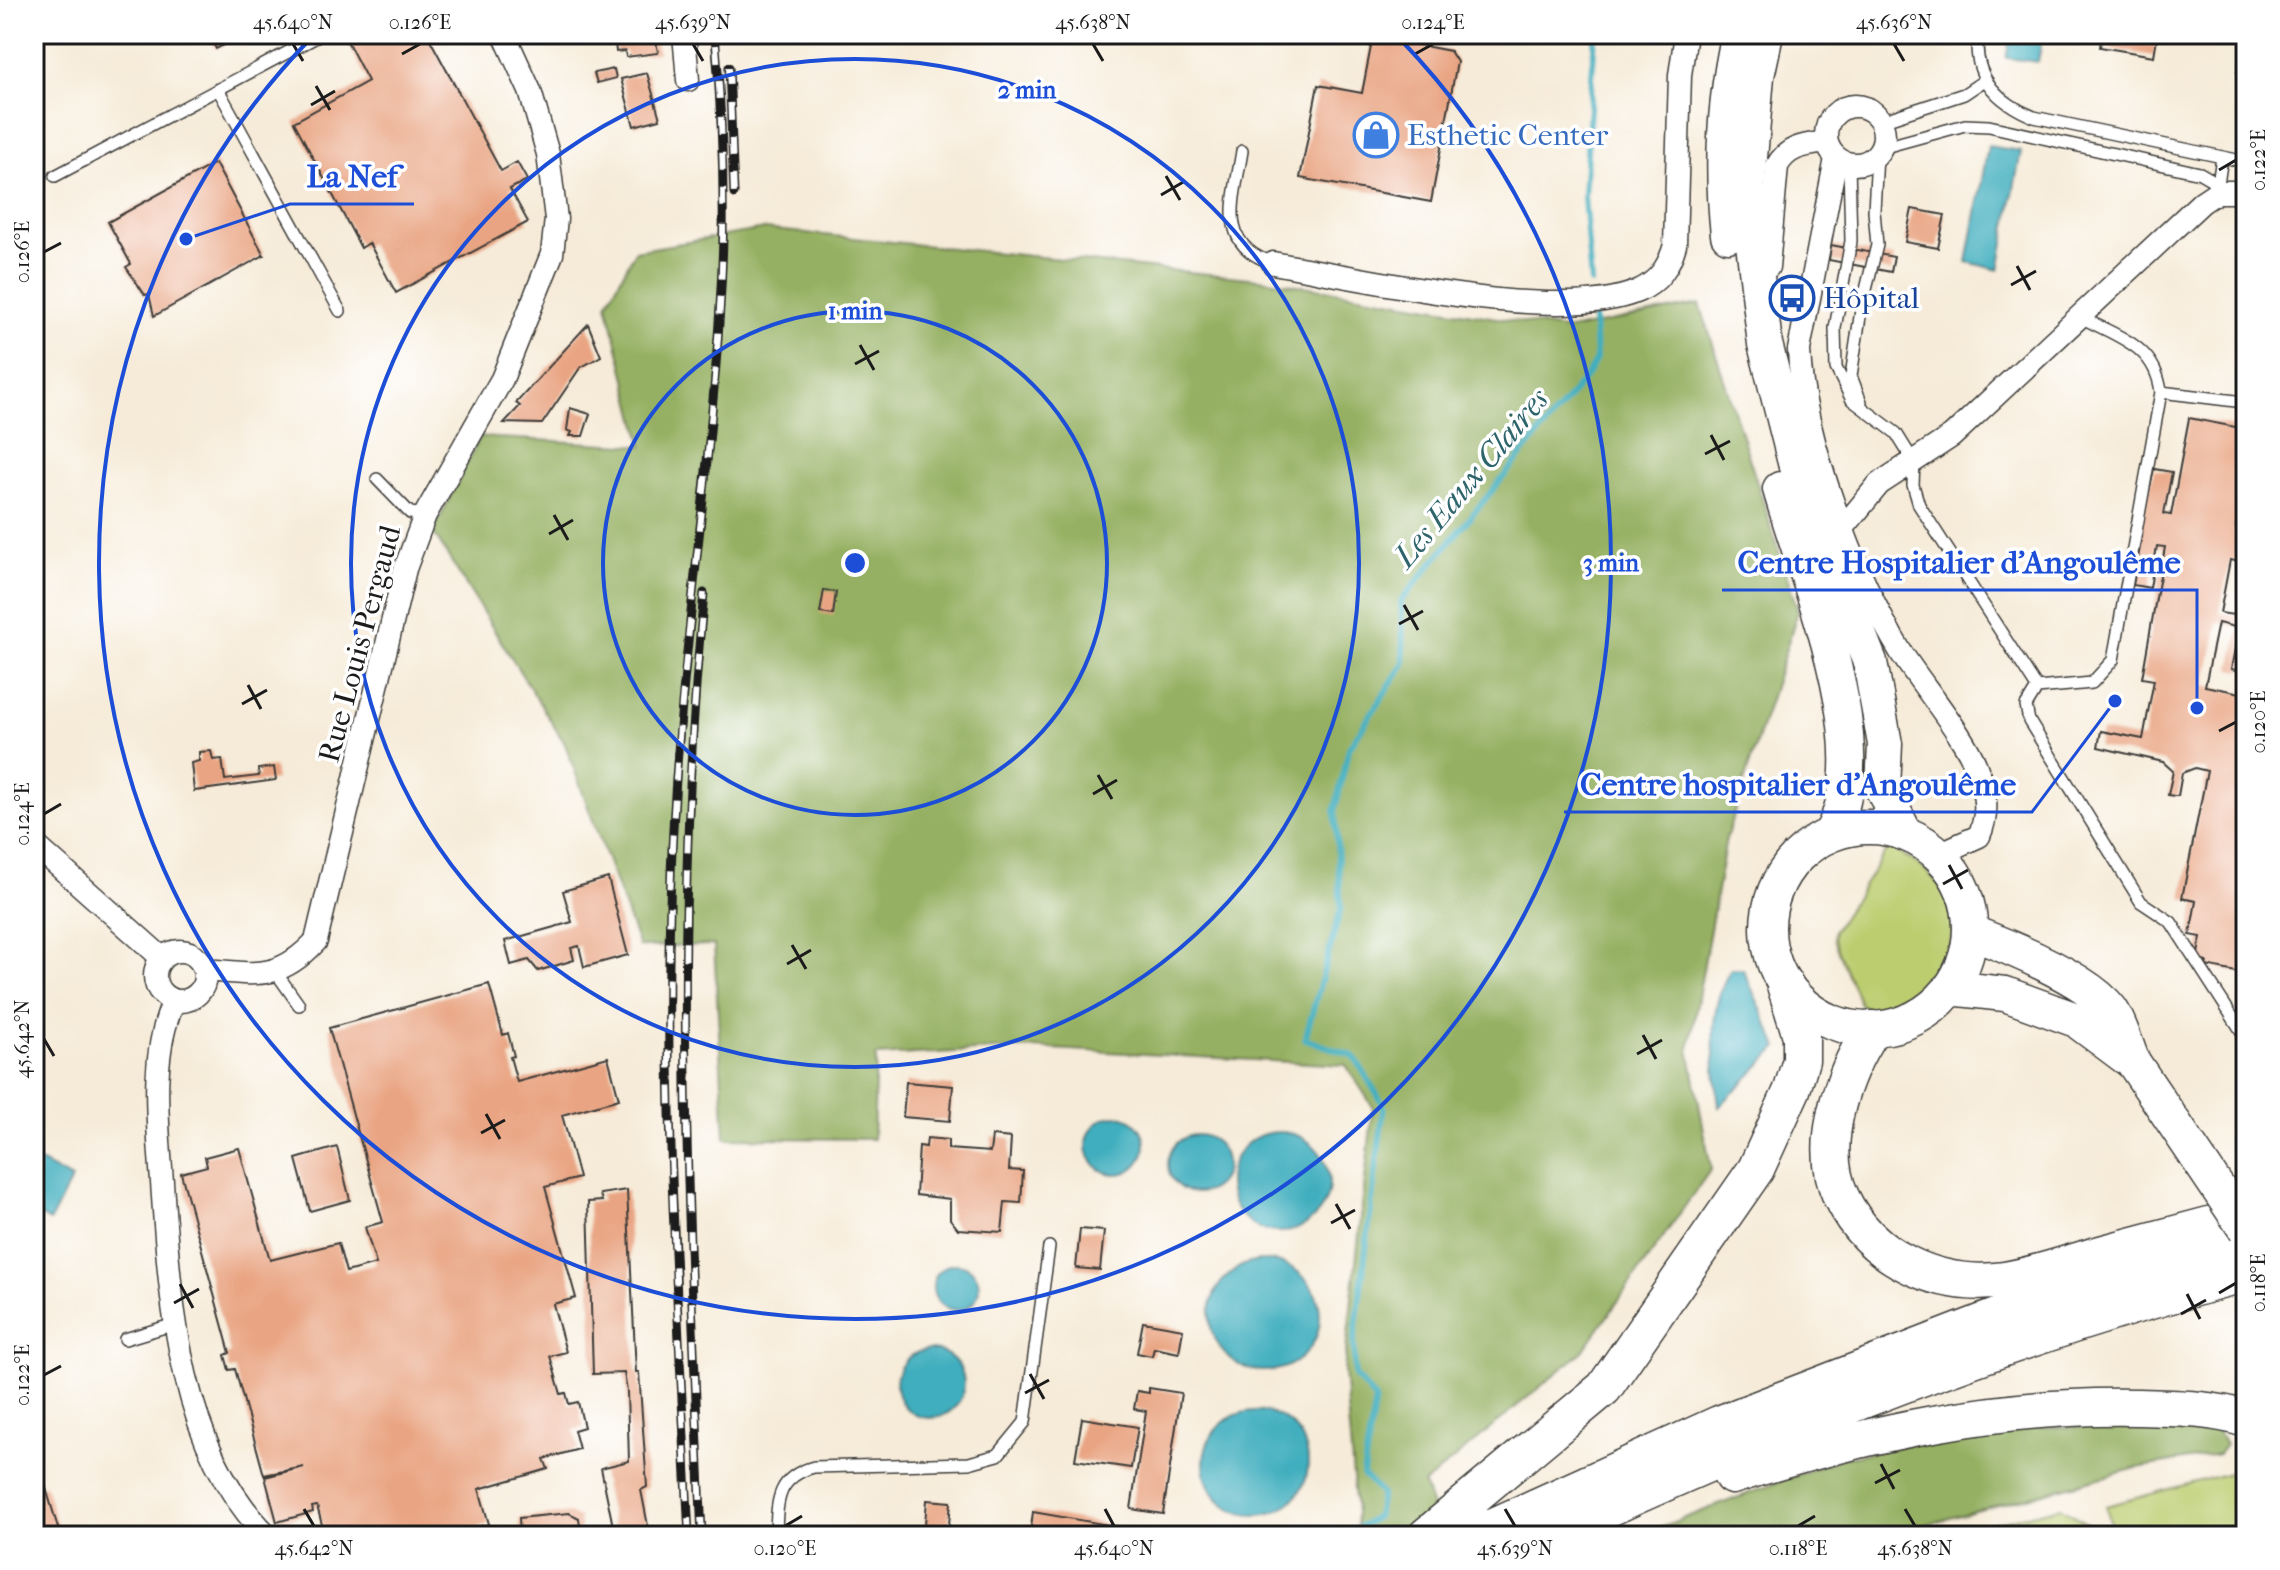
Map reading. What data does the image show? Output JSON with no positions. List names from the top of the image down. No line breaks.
{"streets":{"street":["Rue Louis Pergaud"]},"water":["Les Eaux Claires"],"places":{"shop":["Esthetic Center"],"other":["La Nef","Centre hospitalier d'Angoulême","Centre Hospitalier d'Angoulême"],"bus stop":["Hôpital"]},"coordinates":["45.640°N","0.126°E","45.639°N","45.638°N","0.124°E","45.636°N","0.122°E","0.120°E","45.642°N","0.118°E"],"rings":["2 min","1 min","3 min"]}
